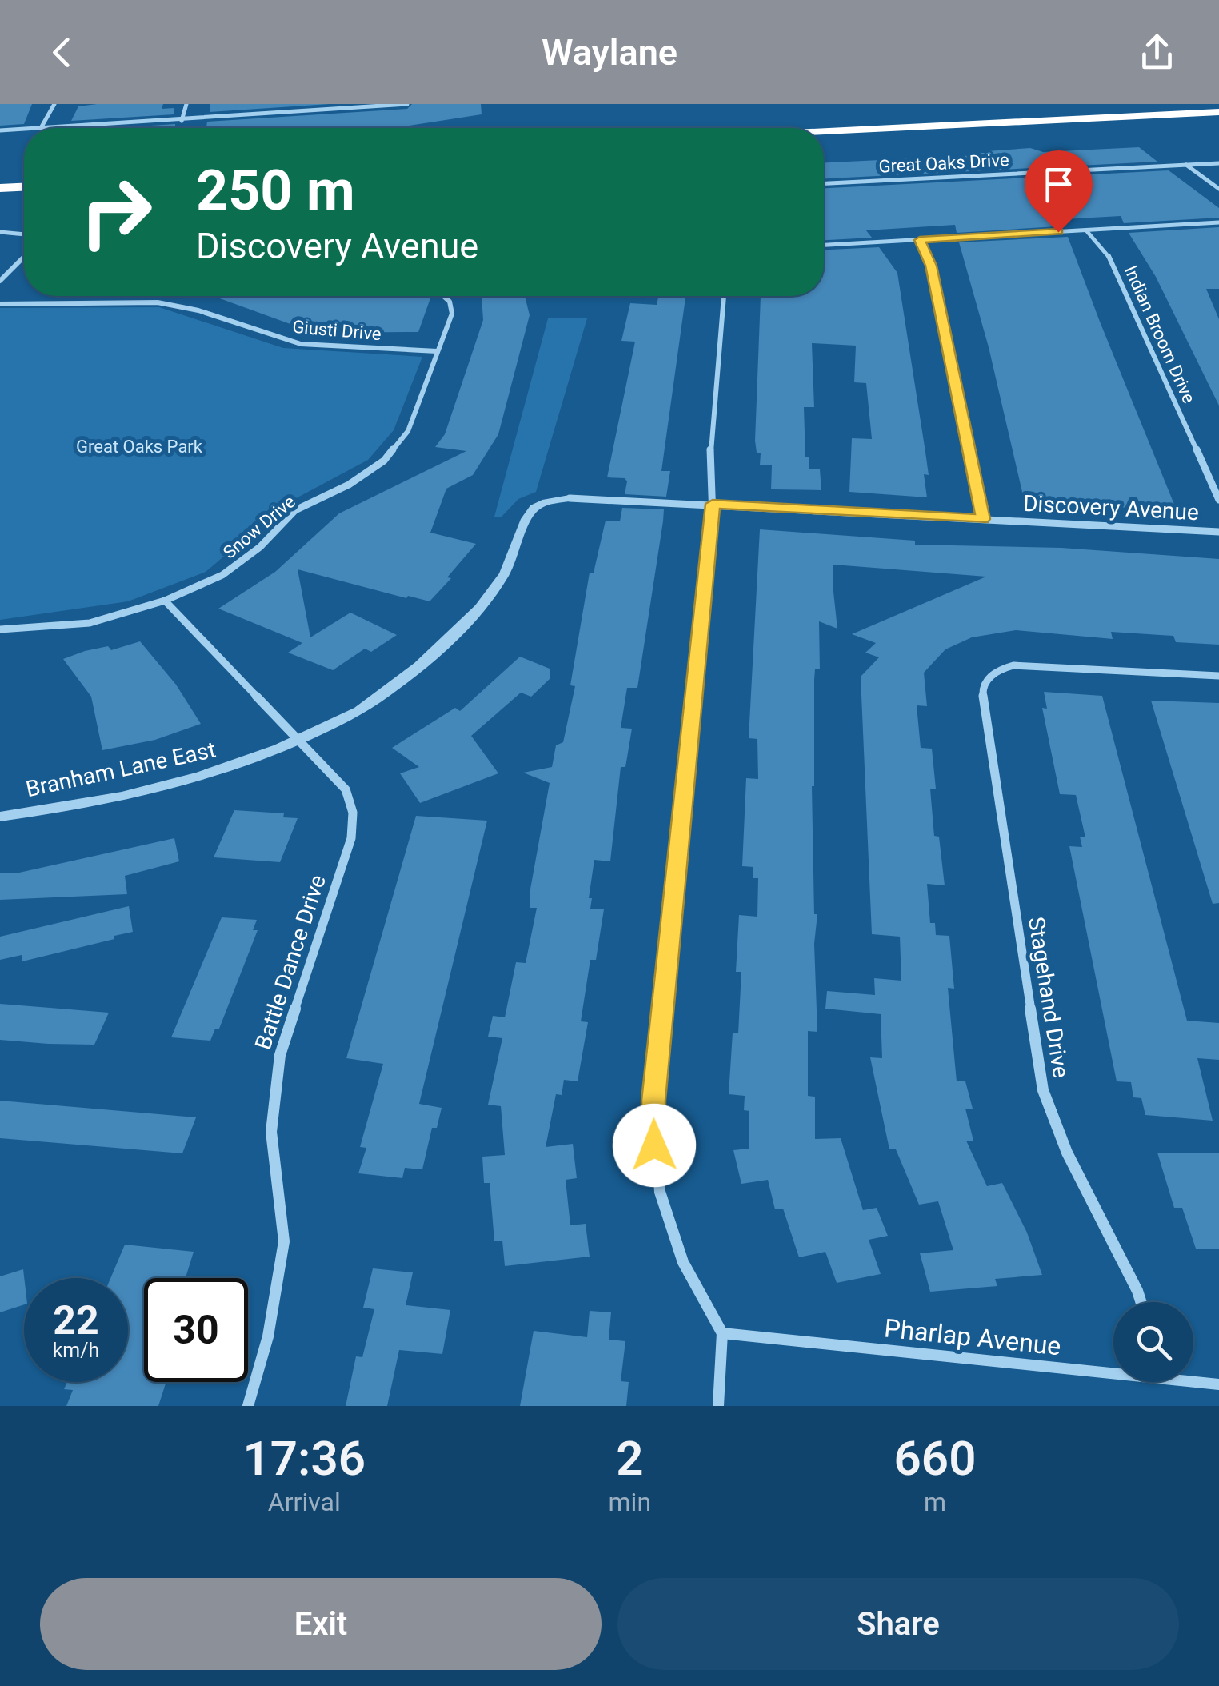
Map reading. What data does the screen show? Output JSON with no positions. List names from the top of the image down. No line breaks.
{"streets":{"street":["Great Oaks Drive","Giusti Drive","Indian Broom Drive","Discovery Avenue","Snow Drive","Branham Lane East","Battle Dance Drive","Stagehand Drive","Pharlap Avenue"]},"crossings":[["Giusti Drive","Snow Drive"],["Discovery Avenue","Branham Lane East"],["Snow Drive","Battle Dance Drive"],["Branham Lane East","Battle Dance Drive"]],"parks":["Great Oaks Park"],"page":{"header":"Waylane","turn":["250 m","Discovery Avenue"],"speed":"22 km/h","limit":"30","eta":["17:36","Arrival","2","min","660","m"],"buttons":["Exit","Share"]}}
